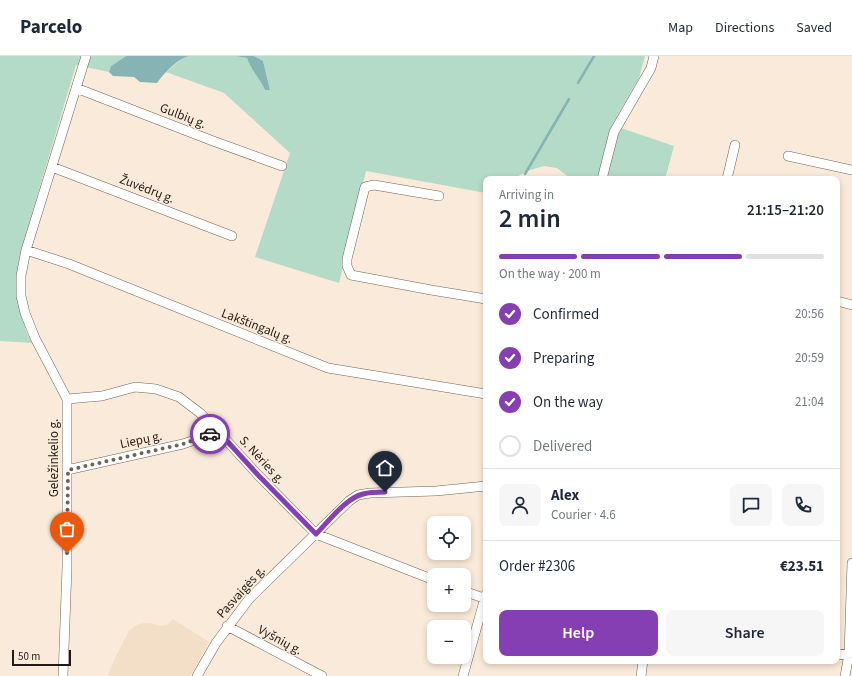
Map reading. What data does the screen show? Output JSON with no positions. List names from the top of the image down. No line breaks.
{"streets":{"street":["Gulbių g.","Žuvėdrų g.","Lakštingalų g.","Liepų g.","Geležinkelio g.","S. Nėries g.","Pasvaigės g.","Vyšnių g."]},"crossings":[["Gulbių g.","Geležinkelio g."],["Žuvėdrų g.","Geležinkelio g."],["Lakštingalų g.","Geležinkelio g."],["Liepų g.","Geležinkelio g."],["Liepų g.","S. Nėries g."],["Geležinkelio g.","S. Nėries g."],["S. Nėries g.","Pasvaigės g."],["Pasvaigės g.","Vyšnių g."]],"scale_bar":"50 m","page":{"header":"Parcelo","nav":["Map","Directions","Saved"],"heading":["2 min","Arriving in","21:15–21:20"],"panel":["Alex","Courier · 4.6","Order #2306","€23.51"],"bar":"On the way · 200 m","list":[["Confirmed","20:56"],["Preparing","20:59"],["On the way","21:04"],"Delivered"],"map_buttons":["+","−"],"buttons":["Help","Share"],"scale":"50 m"}}
